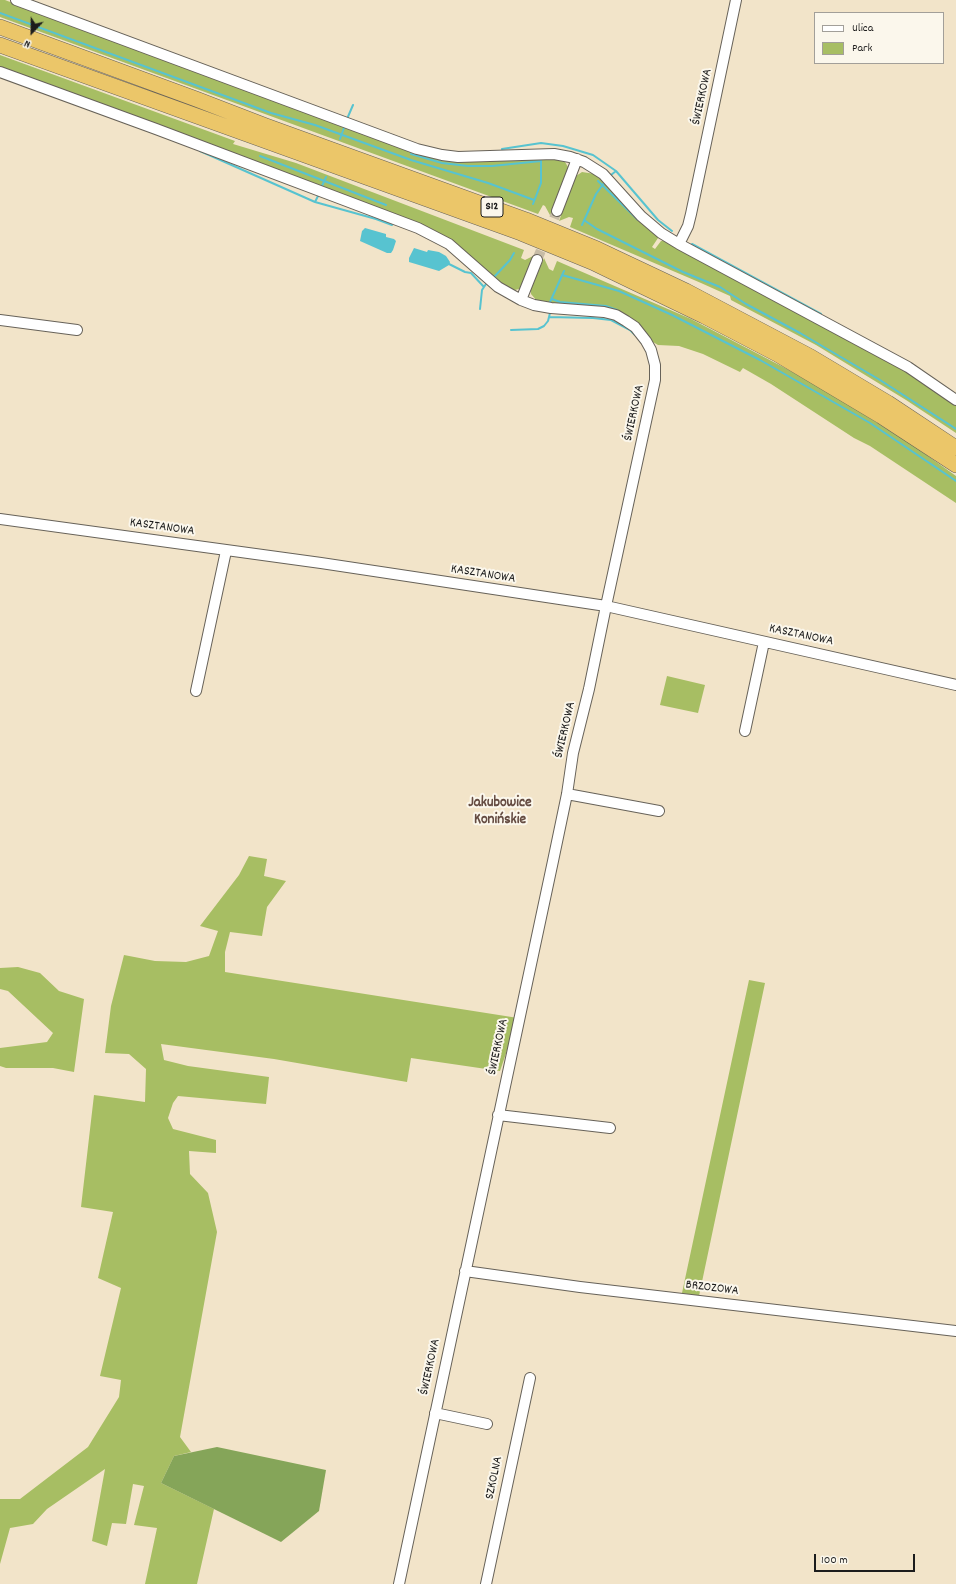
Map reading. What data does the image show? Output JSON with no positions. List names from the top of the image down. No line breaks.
{"streets":{"highway":["S12"],"street":["ŚWIERKOWA","KASZTANOWA","BRZOZOWA","SZKOLNA"]},"crossings":[["ŚWIERKOWA","KASZTANOWA"],["ŚWIERKOWA","BRZOZOWA"]],"districts":["Jakubowice Konińskie"],"legend":["Ulica","Park"],"scale_bar":"100 m","north":"bottom"}
